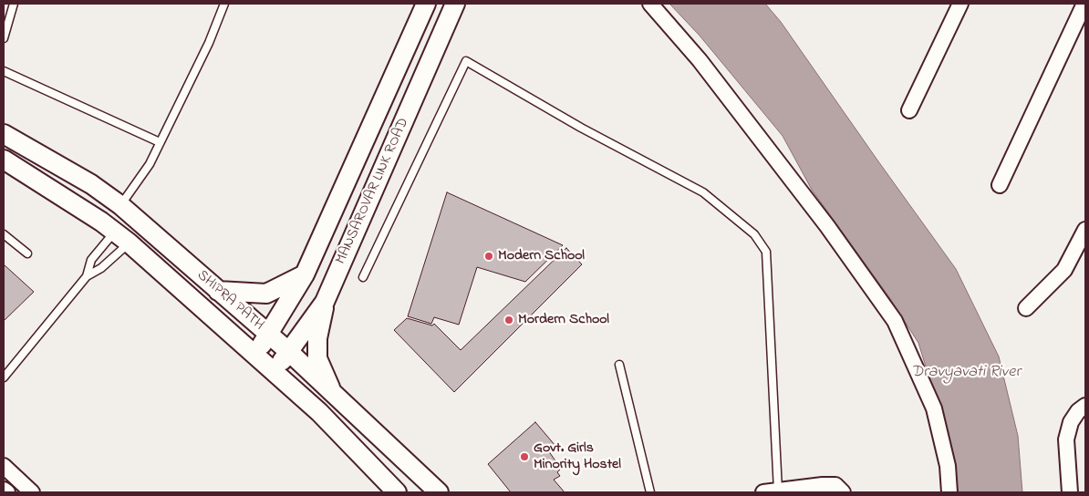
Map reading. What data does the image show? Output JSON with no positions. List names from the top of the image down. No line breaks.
{"streets":{"street":["MANSAROVAR LINK ROAD","SHIPRA PATH"]},"crossings":[["MANSAROVAR LINK ROAD","SHIPRA PATH"]],"water":["Dravyavati River"],"places":["Modern School","Mordern School","Govt. Girls Minority Hostel"]}
